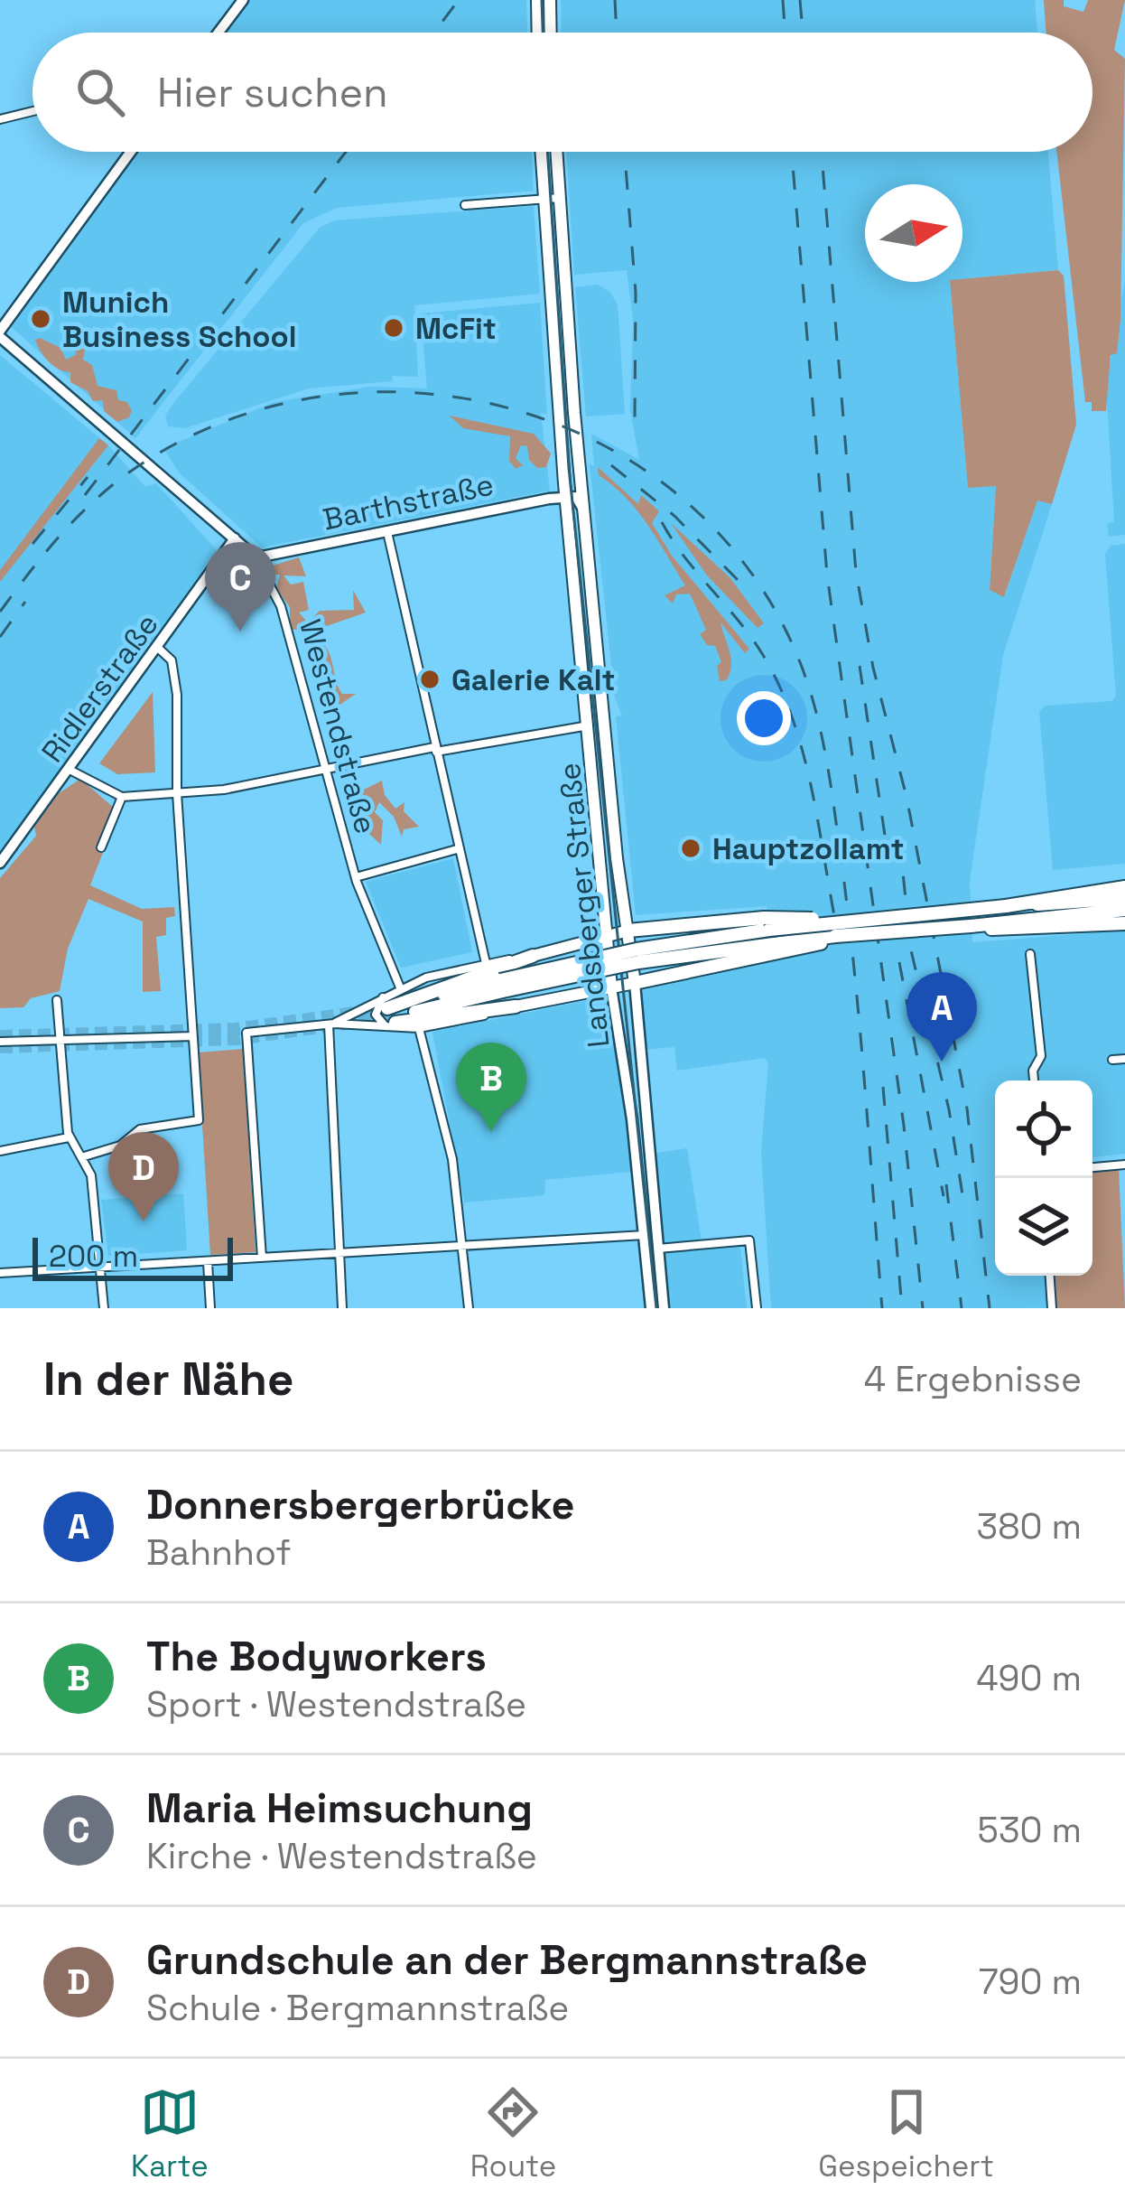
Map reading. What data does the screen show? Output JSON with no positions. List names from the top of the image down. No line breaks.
{"streets":{"main road":["Landsberger Straße"],"street":["Barthstraße","Ridlerstraße","Westendstraße"]},"crossings":[["Barthstraße","Westendstraße"],["Barthstraße","Landsberger Straße"]],"places":["Munich Business School","McFit","Galerie Kalt","Hauptzollamt"],"scale_bar":"200 m","north":"right","page":{"search":"Hier suchen","pins":["C","A","B","D"],"scale":"200 m","heading":["In der Nähe","4 Ergebnisse"],"list":[{"mark":"A","name":"Donnersbergerbrücke","note":"Bahnhof","value":"380 m"},{"mark":"B","name":"The Bodyworkers","note":"Sport · Westendstraße","value":"490 m"},{"mark":"C","name":"Maria Heimsuchung","note":"Kirche · Westendstraße","value":"530 m"},{"mark":"D","name":"Grundschule an der Bergmannstraße","note":"Schule · Bergmannstraße","value":"790 m"}],"nav":["Karte","Route","Gespeichert"]}}
